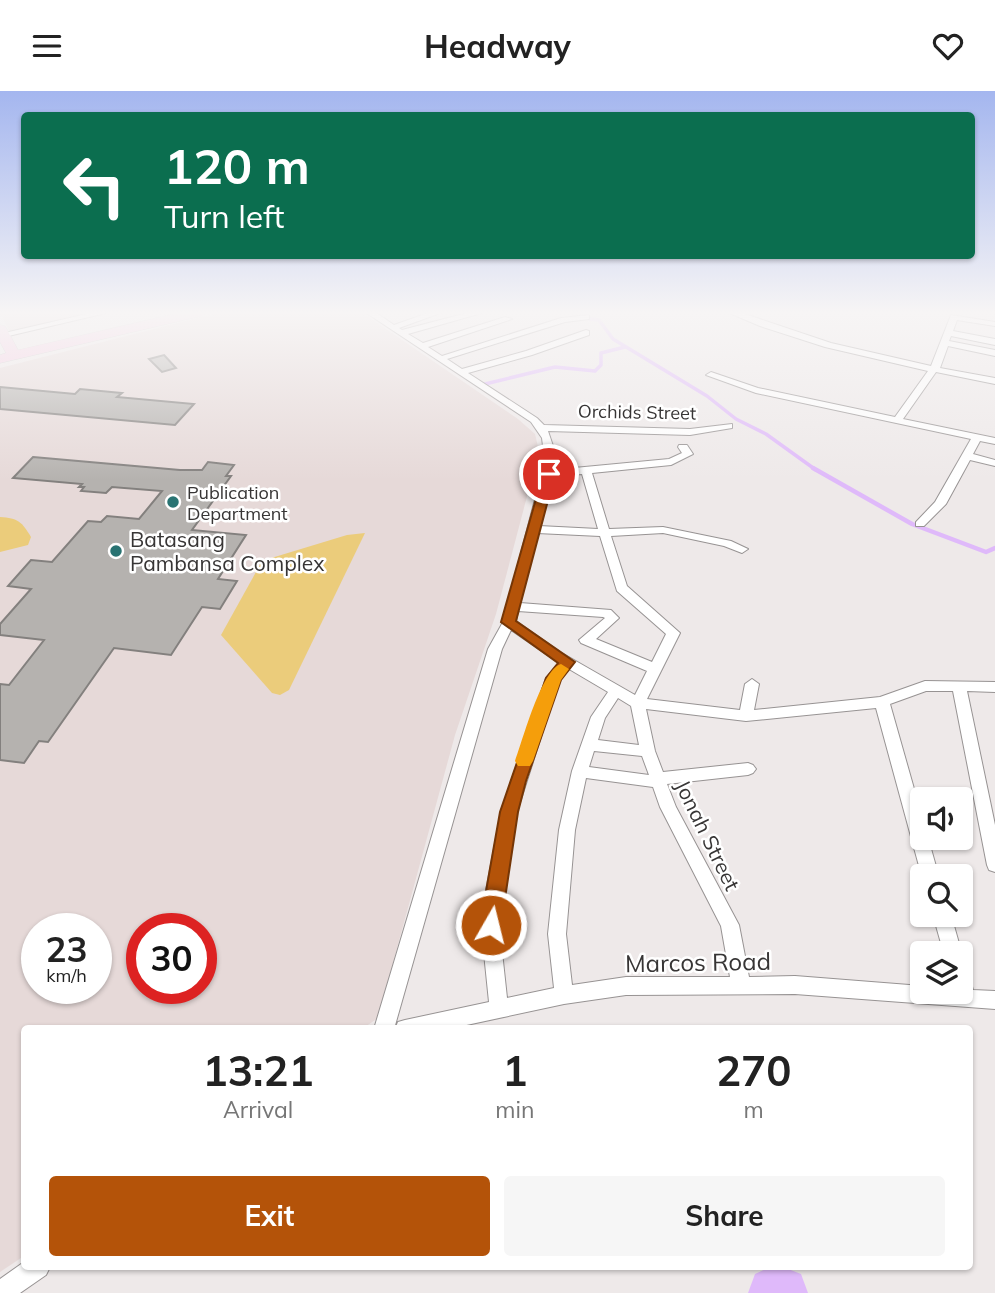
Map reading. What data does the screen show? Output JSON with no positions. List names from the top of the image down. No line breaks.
{"streets":{"street":["Orchids Street","Jonah Street","Marcos Road"]},"crossings":[["Jonah Street","Marcos Road"]],"places":["Publication Department","Batasang Pambansa Complex"],"page":{"header":"Headway","turn":["120 m","Turn left"],"speed":"23 km/h","limit":"30","eta":["13:21","Arrival","1","min","270","m"],"buttons":["Exit","Share"]}}
